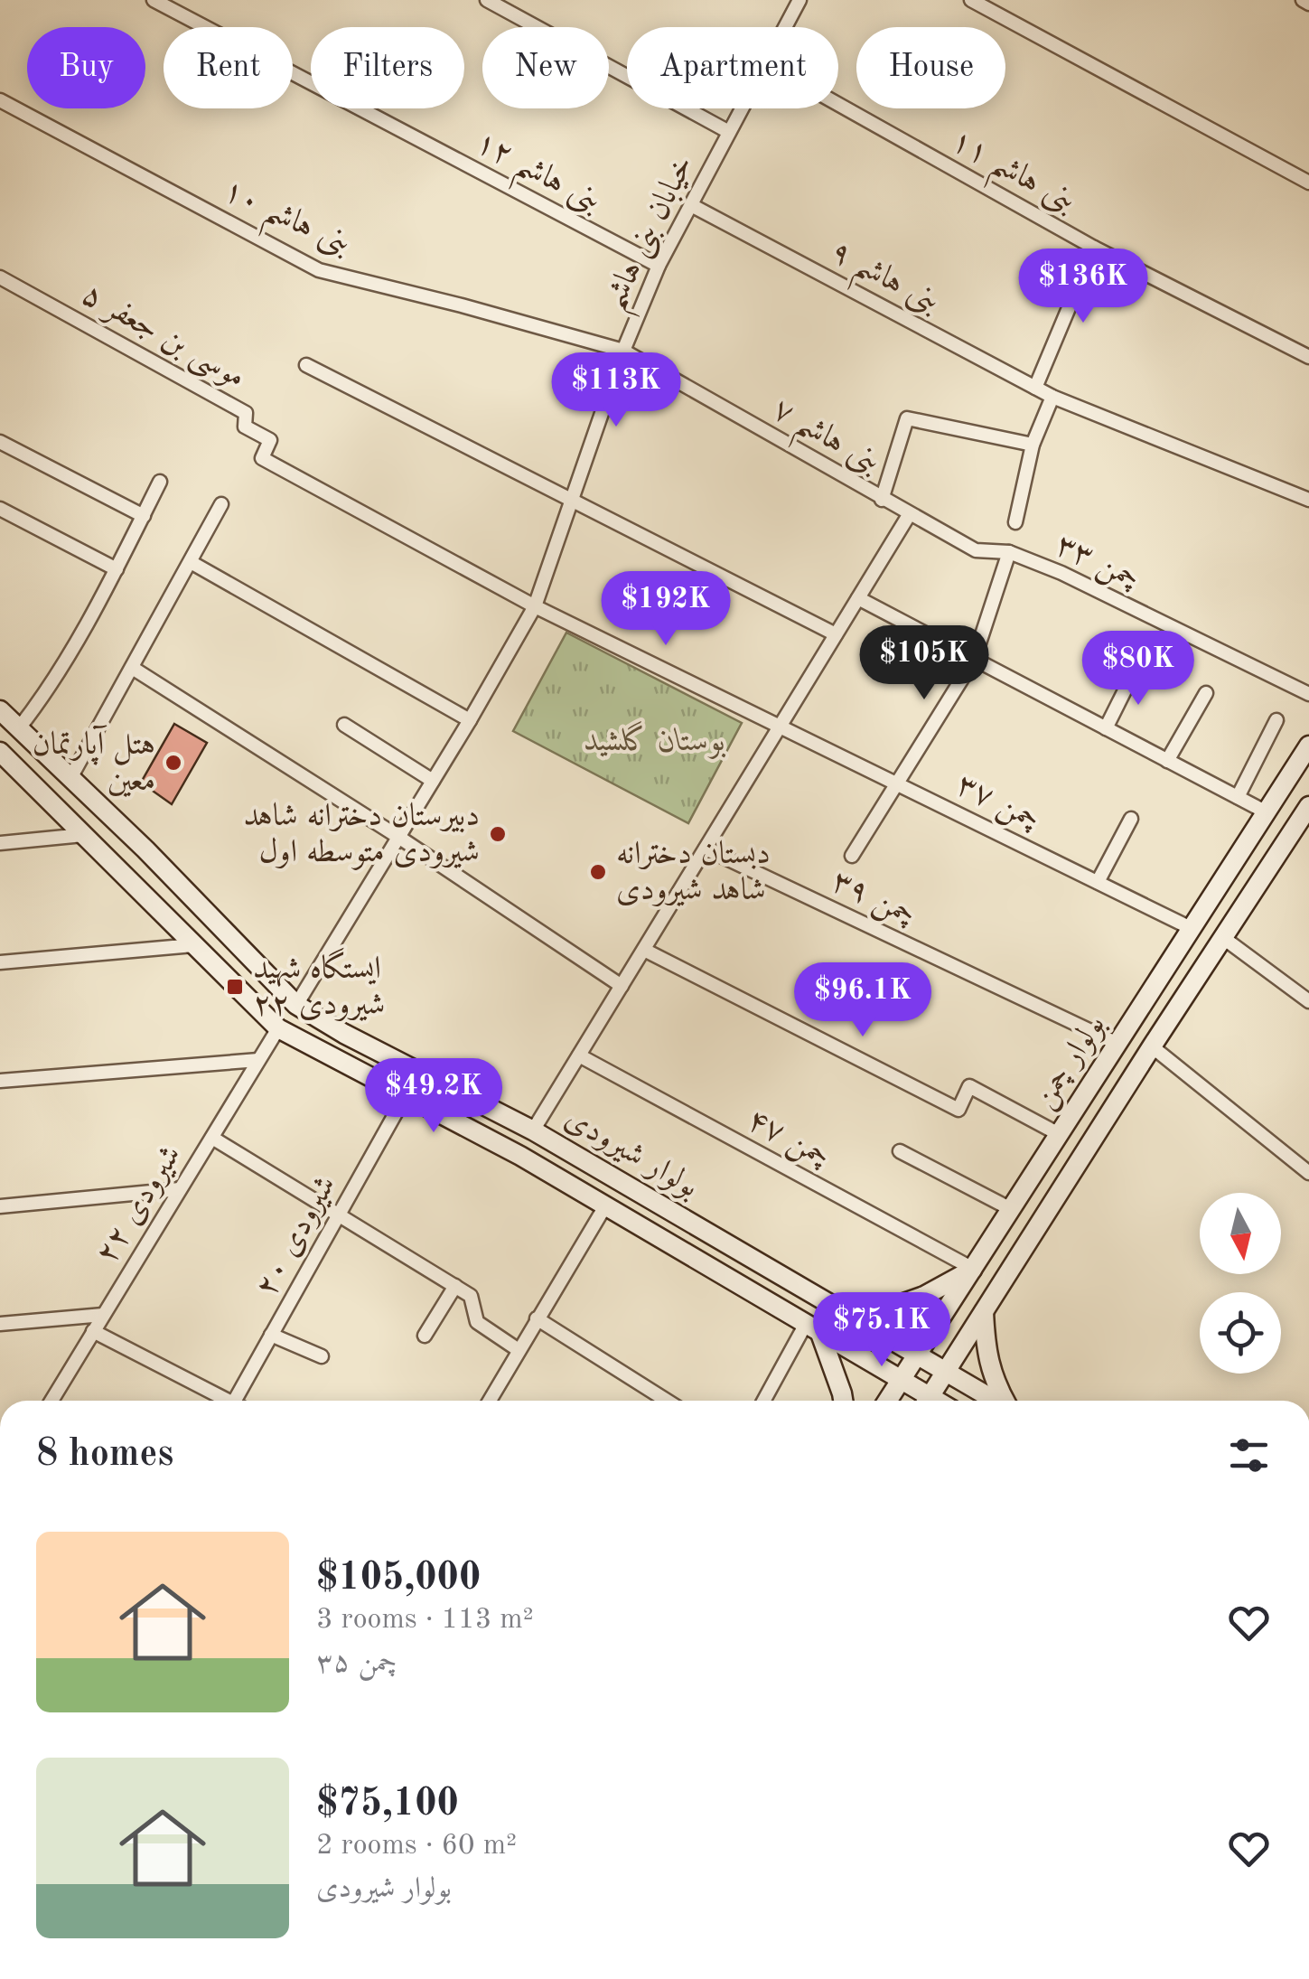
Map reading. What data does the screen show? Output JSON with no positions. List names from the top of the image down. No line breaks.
{"streets":{"main road":["بولوار چمن","بولوار شیرودی"],"street":["بنی هاشم ۱۱","بنی هاشم ۱۲","بنی هاشم ۱۰","خیابان بنی هاشم","بنی هاشم ۹","موسی بن جعفر ۵","بنی هاشم ۷","چمن ۳۳","چمن ۳۷","چمن ۳۹","چمن ۴۷","شیرودی ۲۲","شیرودی ۲۰"]},"crossings":[["بنی هاشم ۱۲","خیابان بنی هاشم"],["بنی هاشم ۱۰","خیابان بنی هاشم"],["بنی هاشم ۱۰","بنی هاشم ۷"],["خیابان بنی هاشم","بنی هاشم ۹"],["خیابان بنی هاشم","بنی هاشم ۷"],["خیابان بنی هاشم","چمن ۳۷"],["خیابان بنی هاشم","بولوار شیرودی"],["موسی بن جعفر ۵","چمن ۳۷"],["بنی هاشم ۷","چمن ۳۳"],["چمن ۳۷","بولوار چمن"],["چمن ۳۹","بولوار چمن"],["بولوار چمن","چمن ۴۷"],["بولوار چمن","بولوار شیرودی"],["بولوار شیرودی","شیرودی ۲۲"],["بولوار شیرودی","شیرودی ۲۰"]],"parks":["بوستان گلشید"],"places":{"other":["هتل آپارتمان معین","دبیرستان دخترانه شاهد شیرودی متوسطه اول","دبستان دخترانه شاهد شیرودی"],"transit":["ایستگاه شهید شیرودی ۲۲"]},"north":"bottom","page":{"chip":["Buy","Rent","Filters","New","Apartment","House"],"price":["$136K","$113K","$192K","$105K","$80K","$96.1K","$49.2K","$75.1K"],"heading":"8 homes","list":[{"name":"$105,000","note":"3 rooms · 113 m² · چمن ۳۵"},{"name":"$75,100","note":"2 rooms · 60 m² · بولوار شیرودی"}]}}
